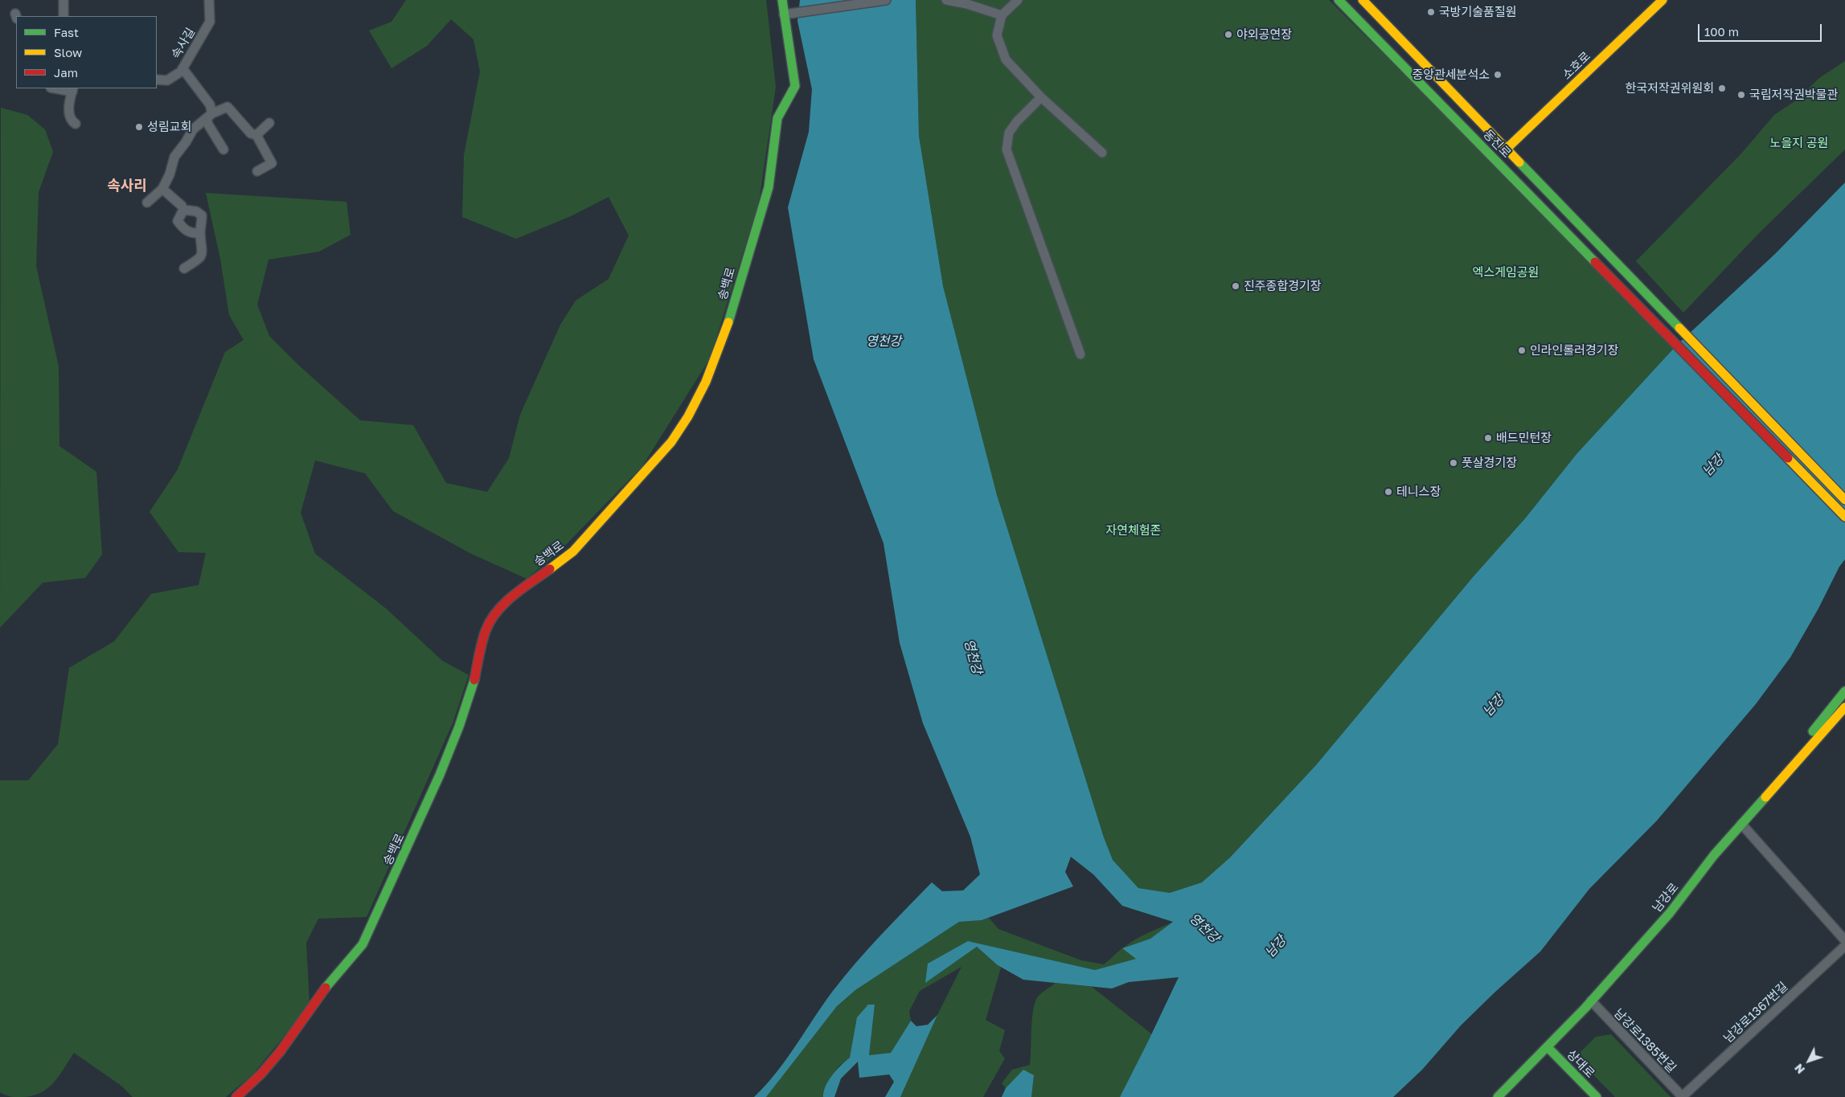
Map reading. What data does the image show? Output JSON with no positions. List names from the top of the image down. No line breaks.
{"streets":{"street":["속사길","소호로","동진로","송백로","남강로","남강로1367번길","남강로1385번길","상대로"]},"crossings":[["소호로","동진로"],["남강로","남강로1385번길"],["남강로","상대로"],["남강로1367번길","남강로1385번길"]],"districts":["속사리"],"water":["영천강","남강"],"parks":["노을지 공원","엑스게임공원","자연체험존"],"places":["국방기술품질원","야외공연장","중앙관세분석소","한국저작권위원회","국립저작권박물관","성림교회","진주종합경기장","인라인롤러경기장","배드민턴장","풋살경기장","테니스장"],"legend":["Fast","Slow","Jam"],"scale_bar":"100 m","north":"bottom left"}
